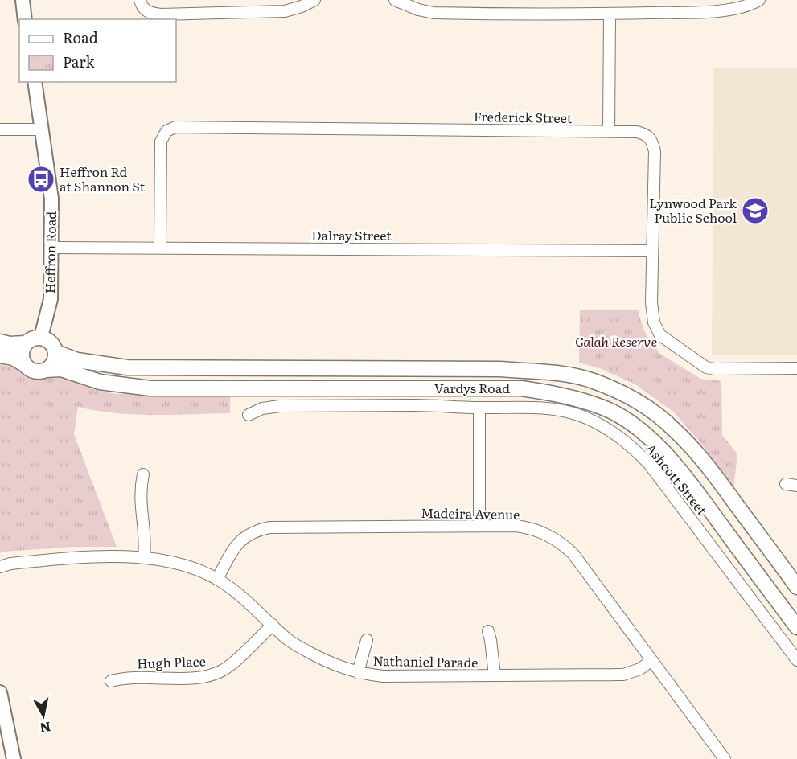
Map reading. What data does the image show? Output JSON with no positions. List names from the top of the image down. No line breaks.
{"streets":{"main road":["Vardys Road"],"street":["Frederick Street","Dalray Street","Heffron Road","Ashcott Street","Madeira Avenue","Nathaniel Parade","Hugh Place"]},"crossings":[["Frederick Street","Dalray Street"],["Dalray Street","Heffron Road"],["Heffron Road","Vardys Road"],["Madeira Avenue","Nathaniel Parade"],["Nathaniel Parade","Hugh Place"]],"parks":["Galah Reserve"],"places":{"bus stop":["Heffron Rd at Shannon St"],"school or university":["Lynwood Park Public School"]},"legend":["Road","Park"],"north":"bottom"}
